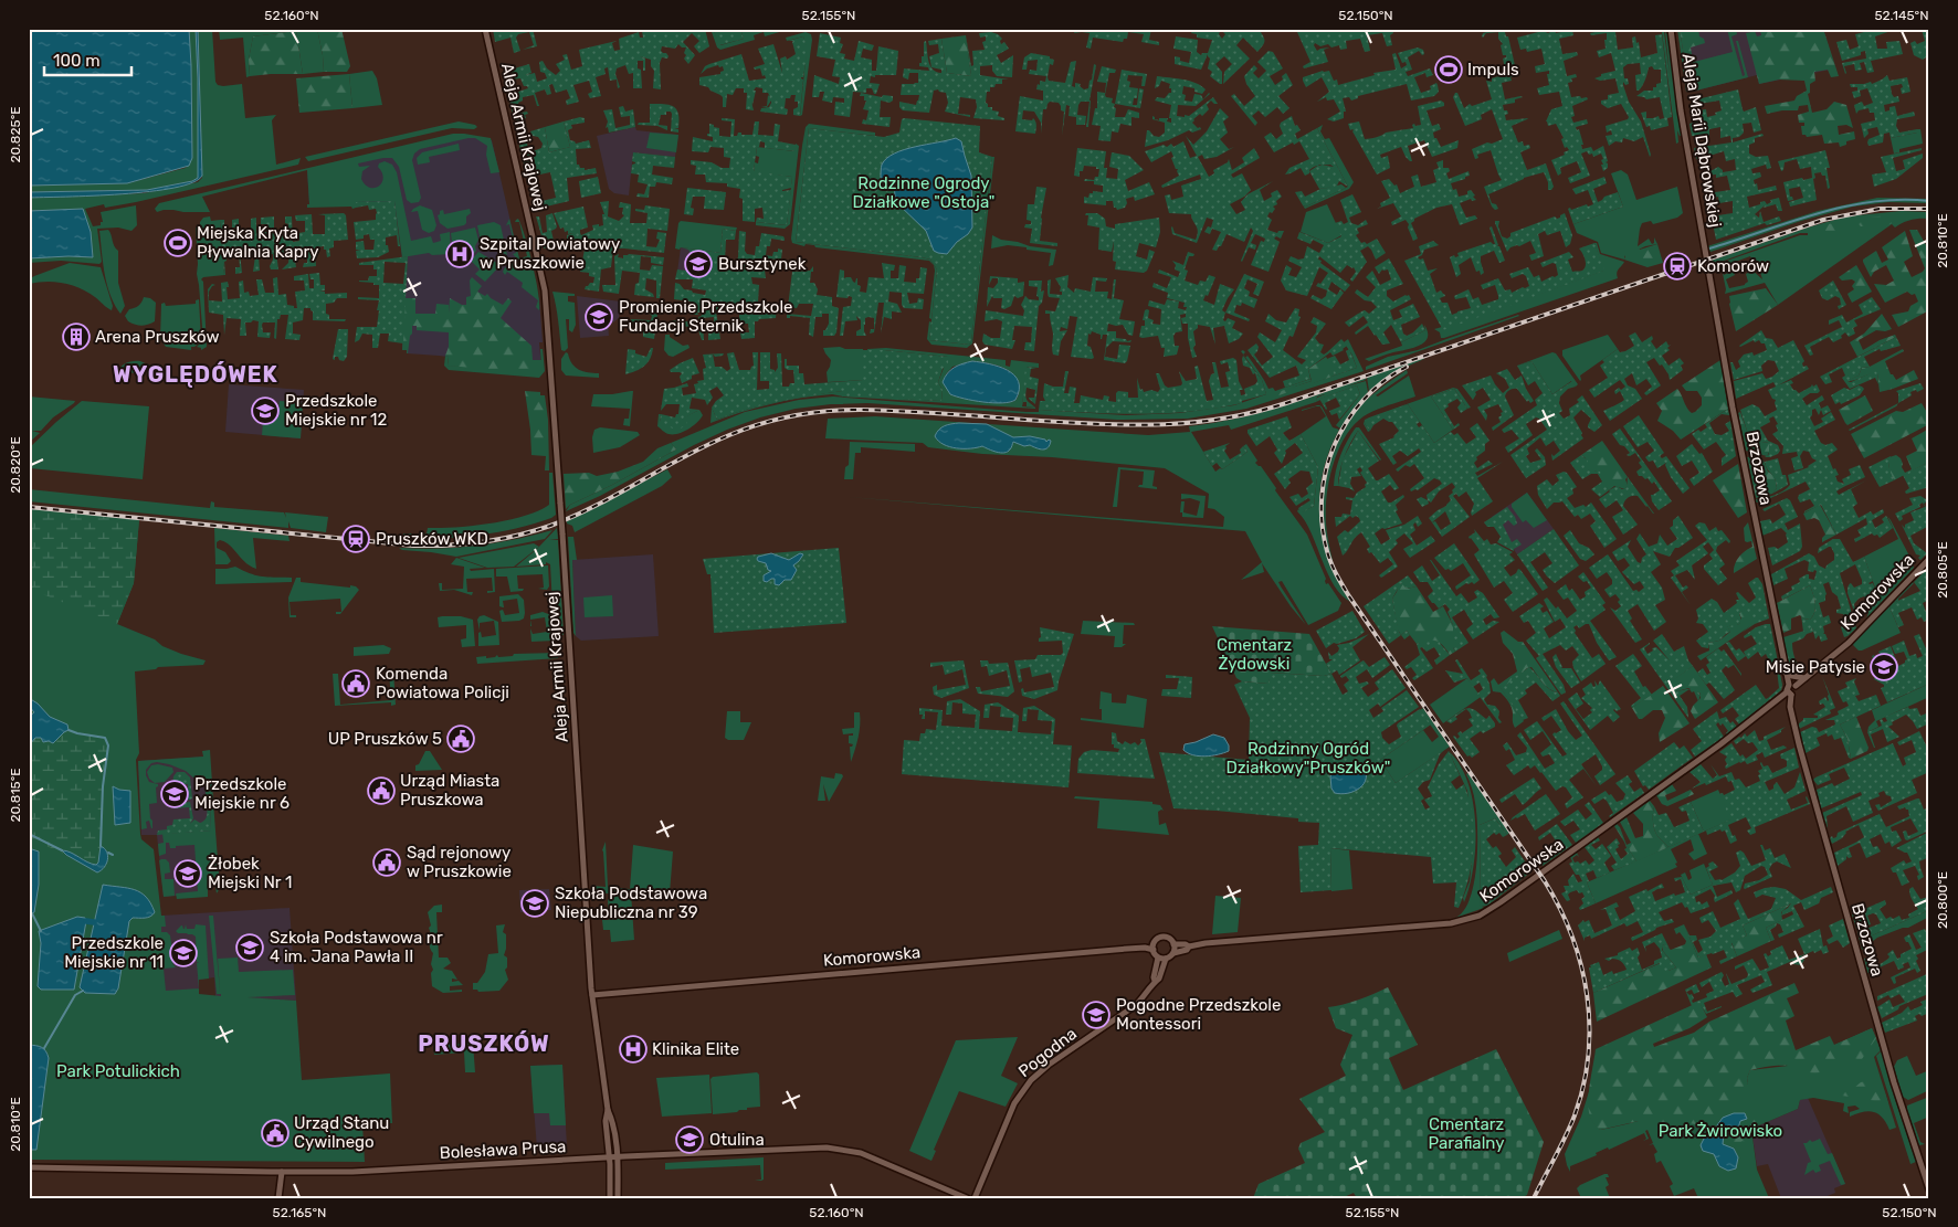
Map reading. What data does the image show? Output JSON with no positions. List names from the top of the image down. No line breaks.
{"streets":{"street":["Aleja Armii Krajowej","Aleja Marii Dąbrowskiej","Brzozowa","Komorowska","Pogodna","Bolesława Prusa"]},"crossings":[["Aleja Armii Krajowej","Komorowska"],["Aleja Armii Krajowej","Bolesława Prusa"],["Aleja Marii Dąbrowskiej","Brzozowa"],["Brzozowa","Komorowska"],["Komorowska","Pogodna"]],"districts":["WYGLĘDÓWEK","PRUSZKÓW"],"parks":["Rodzinne Ogrody Działkowe \"Ostoja\"","Cmentarz Żydowski","Rodzinny Ogród Działkowy\"Pruszków\"","Park Potulickich","Cmentarz Parafialny","Park Żwirowisko"],"places":{"sports":["Impuls","Miejska Kryta Pływalnia Kapry"],"hospital":["Szpital Powiatowy w Pruszkowie","Klinika Elite"],"school or university":["Bursztynek","Promienie Przedszkole Fundacji Sternik","Przedszkole Miejskie nr 12","Misie Patysie","Przedszkole Miejskie nr 6","Żłobek Miejski Nr 1","Szkoła Podstawowa Niepubliczna nr 39","Szkoła Podstawowa nr 4 im. Jana Pawła II","Przedszkole Miejskie nr 11","Pogodne Przedszkole Montessori","Otulina"],"station":["Komorów","Pruszków WKD"],"building":["Arena Pruszków"],"public building":["Komenda Powiatowa Policji","UP Pruszków 5","Urząd Miasta Pruszkowa","Sąd rejonowy w Pruszkowie","Urząd Stanu Cywilnego"]},"scale_bar":"100 m","coordinates":["52.160°N","52.155°N","52.150°N","52.145°N","20.825°E","20.810°E","20.820°E","20.805°E","20.815°E","20.800°E","52.165°N"]}
